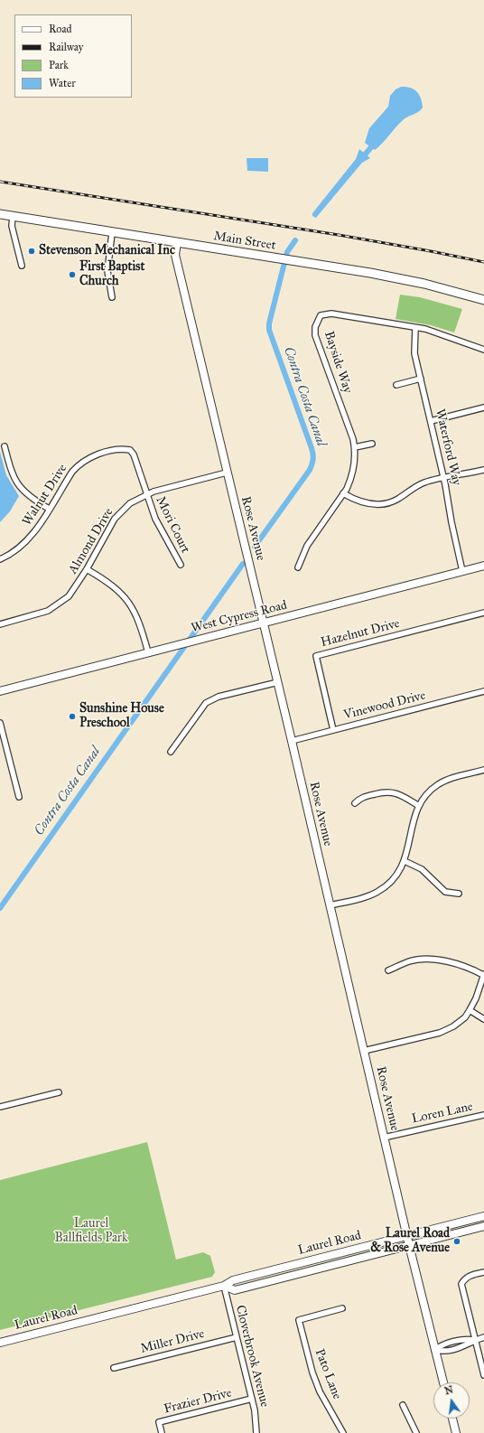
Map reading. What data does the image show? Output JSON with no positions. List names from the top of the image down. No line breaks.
{"streets":{"main road":["Main Street"],"street":["Bayside Way","Waterford Way","Walnut Drive","Mori Court","Rose Avenue","Almond Drive","West Cypress Road","Hazelnut Drive","Vinewood Drive","Loren Lane","Laurel Road","Miller Drive","Cloverbrook Avenue","Pato Lane","Frazier Drive"]},"crossings":[["Main Street","Rose Avenue"],["Bayside Way","Waterford Way"],["Waterford Way","West Cypress Road"],["Walnut Drive","Mori Court"],["Walnut Drive","Almond Drive"],["Mori Court","Almond Drive"],["Rose Avenue","Almond Drive"],["Rose Avenue","West Cypress Road"],["Rose Avenue","Vinewood Drive"],["Rose Avenue","Loren Lane"],["Rose Avenue","Laurel Road"],["Hazelnut Drive","Vinewood Drive"],["Laurel Road","Cloverbrook Avenue"],["Miller Drive","Cloverbrook Avenue"],["Cloverbrook Avenue","Frazier Drive"]],"water":["Contra Costa Canal"],"parks":["Laurel Ballfields Park"],"places":["Stevenson Mechanical Inc","First Baptist Church","Sunshine House Preschool","Laurel Road & Rose Avenue"],"legend":["Road","Railway","Park","Water"],"north":"top"}
